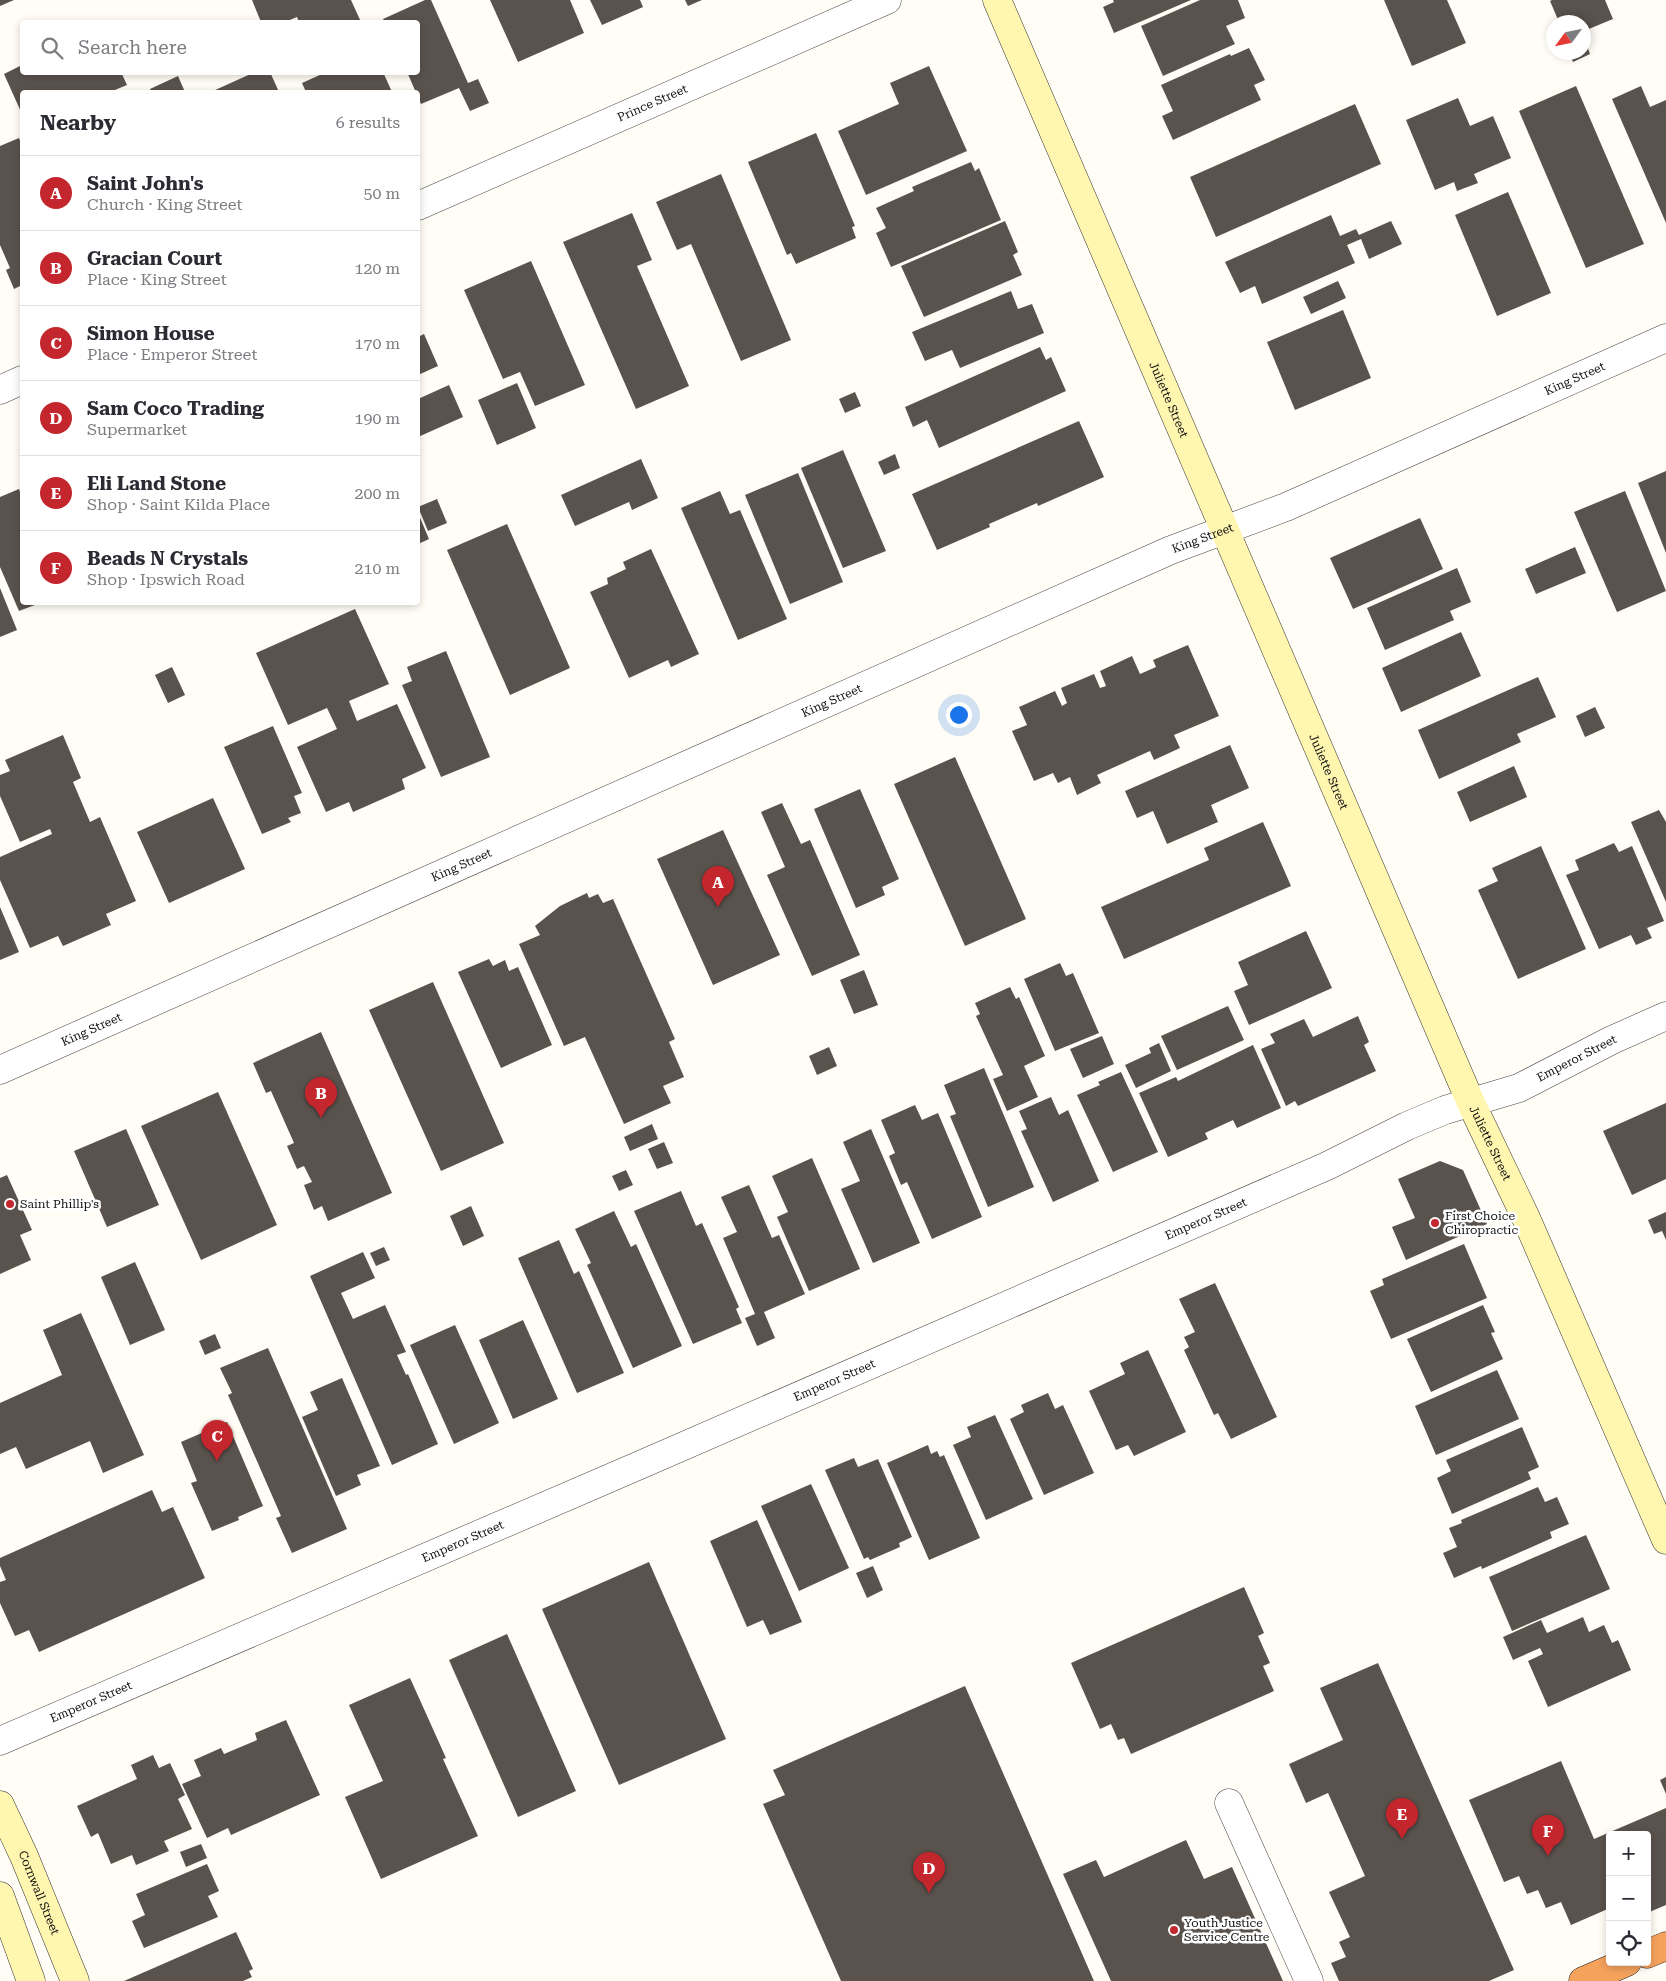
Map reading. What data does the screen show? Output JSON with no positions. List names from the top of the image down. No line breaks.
{"streets":{"main road":["Juliette Street","Cornwall Street"],"street":["Prince Street","King Street","Emperor Street"]},"crossings":[["King Street","Juliette Street"],["Juliette Street","Emperor Street"]],"places":["Saint Phillip's","First Choice Chiropractic","Youth Justice Service Centre"],"north":"bottom left","page":{"search":"Search here","heading":["Nearby","6 results"],"list":[{"mark":"A","name":"Saint John's","note":"Church · King Street","value":"50 m"},{"mark":"B","name":"Gracian Court","note":"Place · King Street","value":"120 m"},{"mark":"C","name":"Simon House","note":"Place · Emperor Street","value":"170 m"},{"mark":"D","name":"Sam Coco Trading","note":"Supermarket","value":"190 m"},{"mark":"E","name":"Eli Land Stone","note":"Shop · Saint Kilda Place","value":"200 m"},{"mark":"F","name":"Beads N Crystals","note":"Shop · Ipswich Road","value":"210 m"}],"pins":["A","B","C","E","F","D"],"map_buttons":["+","−"]}}
